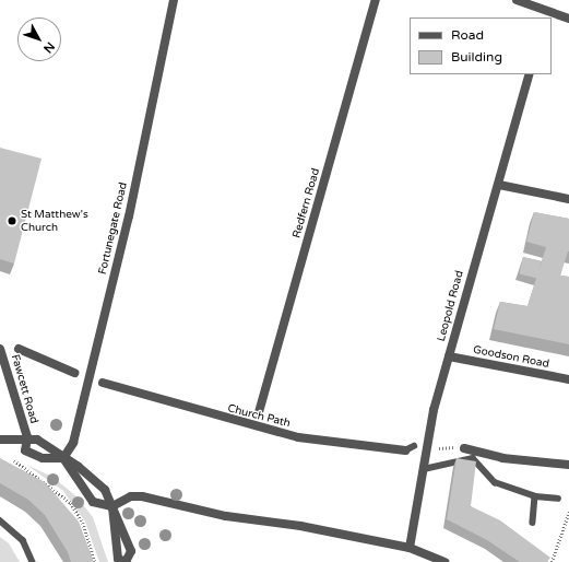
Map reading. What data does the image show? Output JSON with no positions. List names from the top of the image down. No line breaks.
{"streets":{"street":["Redfern Road","Fortunegate Road","Leopold Road","Goodson Road","Fawcett Road","Church Path"]},"crossings":[["Fortunegate Road","Fawcett Road"],["Leopold Road","Goodson Road"]],"places":["St Matthew's Church"],"legend":["Road","Building"],"north":"bottom right"}
